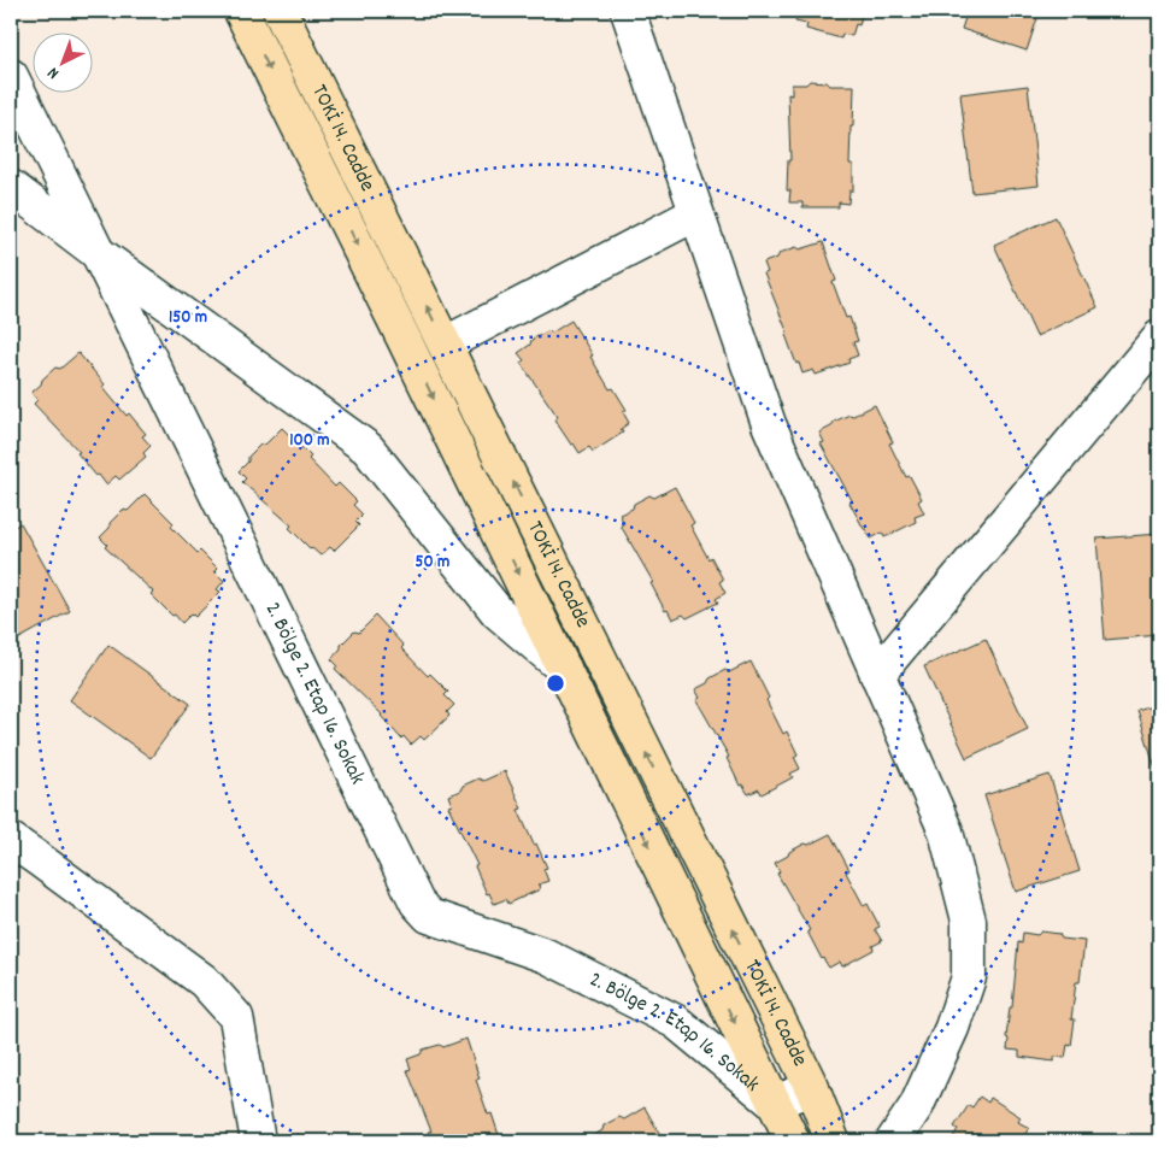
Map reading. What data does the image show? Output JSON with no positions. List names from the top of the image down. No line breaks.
{"streets":{"main road":["TOKİ 14. Cadde"],"street":["2. Bölge 2. Etap 16. Sokak"]},"crossings":[["TOKİ 14. Cadde","2. Bölge 2. Etap 16. Sokak"]],"north":"bottom left","rings":["150 m","100 m","50 m"]}
